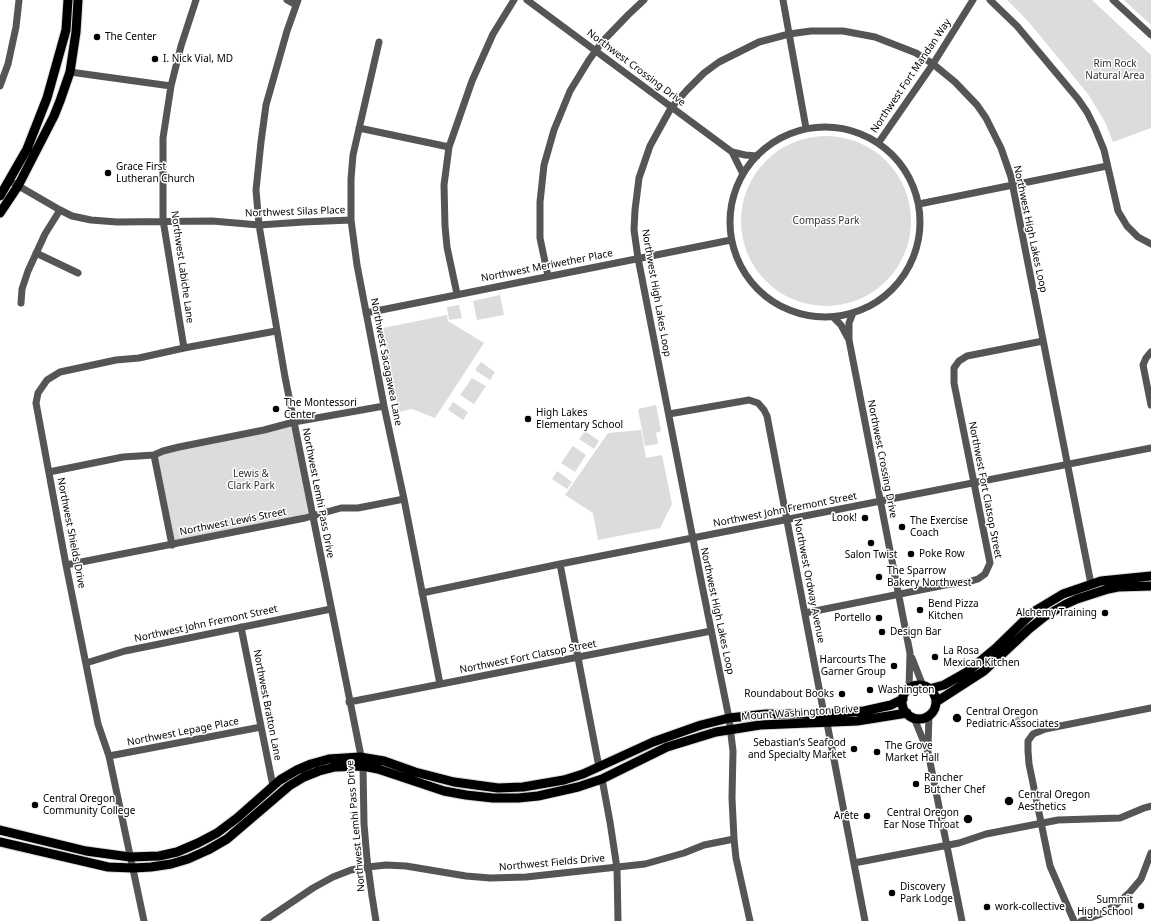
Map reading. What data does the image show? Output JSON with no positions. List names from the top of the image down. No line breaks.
{"streets":{"main road":["Mount Washington Drive"],"street":["Northwest Crossing Drive","Northwest Fort Mandan Way","Northwest Silas Place","Northwest High Lakes Loop","Northwest Meriwether Place","Northwest Labiche Lane","Northwest Sacagawea Lane","Northwest Fort Clatsop Street","Northwest Lemhi Pass Drive","Northwest John Fremont Street","Northwest Lewis Street","Northwest Shields Drive","Northwest Ordway Avenue","Northwest Bratton Lane","Northwest Lepage Place","Northwest Fields Drive"]},"crossings":[["Northwest Crossing Drive","Northwest High Lakes Loop"],["Northwest Crossing Drive","Northwest Fort Clatsop Street"],["Northwest Crossing Drive","Northwest John Fremont Street"],["Northwest Crossing Drive","Mount Washington Drive"],["Northwest Fort Mandan Way","Northwest High Lakes Loop"],["Northwest Silas Place","Northwest Labiche Lane"],["Northwest Silas Place","Northwest Sacagawea Lane"],["Northwest Silas Place","Northwest Lemhi Pass Drive"],["Northwest High Lakes Loop","Northwest Meriwether Place"],["Northwest High Lakes Loop","Northwest Fort Clatsop Street"],["Northwest High Lakes Loop","Northwest John Fremont Street"],["Northwest High Lakes Loop","Northwest Ordway Avenue"],["Northwest High Lakes Loop","Mount Washington Drive"],["Northwest High Lakes Loop","Northwest Fields Drive"],["Northwest Meriwether Place","Northwest Sacagawea Lane"],["Northwest Labiche Lane","Northwest Shields Drive"],["Northwest Sacagawea Lane","Northwest Fort Clatsop Street"],["Northwest Sacagawea Lane","Northwest John Fremont Street"],["Northwest Sacagawea Lane","Northwest Lewis Street"],["Northwest Fort Clatsop Street","Northwest Lemhi Pass Drive"],["Northwest Fort Clatsop Street","Northwest John Fremont Street"],["Northwest Fort Clatsop Street","Northwest Ordway Avenue"],["Northwest Lemhi Pass Drive","Northwest John Fremont Street"],["Northwest Lemhi Pass Drive","Northwest Lewis Street"],["Northwest Lemhi Pass Drive","Northwest Shields Drive"],["Northwest Lemhi Pass Drive","Mount Washington Drive"],["Northwest Lemhi Pass Drive","Northwest Fields Drive"],["Northwest John Fremont Street","Northwest Shields Drive"],["Northwest John Fremont Street","Northwest Ordway Avenue"],["Northwest John Fremont Street","Northwest Bratton Lane"],["Northwest Lewis Street","Northwest Shields Drive"],["Northwest Shields Drive","Mount Washington Drive"],["Northwest Shields Drive","Northwest Lepage Place"],["Northwest Ordway Avenue","Mount Washington Drive"],["Northwest Bratton Lane","Mount Washington Drive"],["Northwest Bratton Lane","Northwest Lepage Place"]],"parks":["Rim Rock Natural Area","Compass Park","Lewis & Clark Park"],"places":["The Center","I. Nick Vial, MD","Grace First Lutheran Church","The Montessori Center","High Lakes Elementary School","Look!","The Exercise Coach","Salon Twist","Poke Row","The Sparrow Bakery Northwest","Bend Pizza Kitchen","Alchemy Training","Portello","Design Bar","La Rosa Mexican Kitchen","Harcourts The Garner Group","Washington","Roundabout Books","Central Oregon Pediatric Associates","Sebastian’s Seafood and Specialty Market","The Grove Market Hall","Rancher Butcher Chef","Central Oregon Aesthetics","Central Oregon Community College","Arête","Central Oregon Ear Nose Throat","Discovery Park Lodge","Summit High School","work-collective"]}
